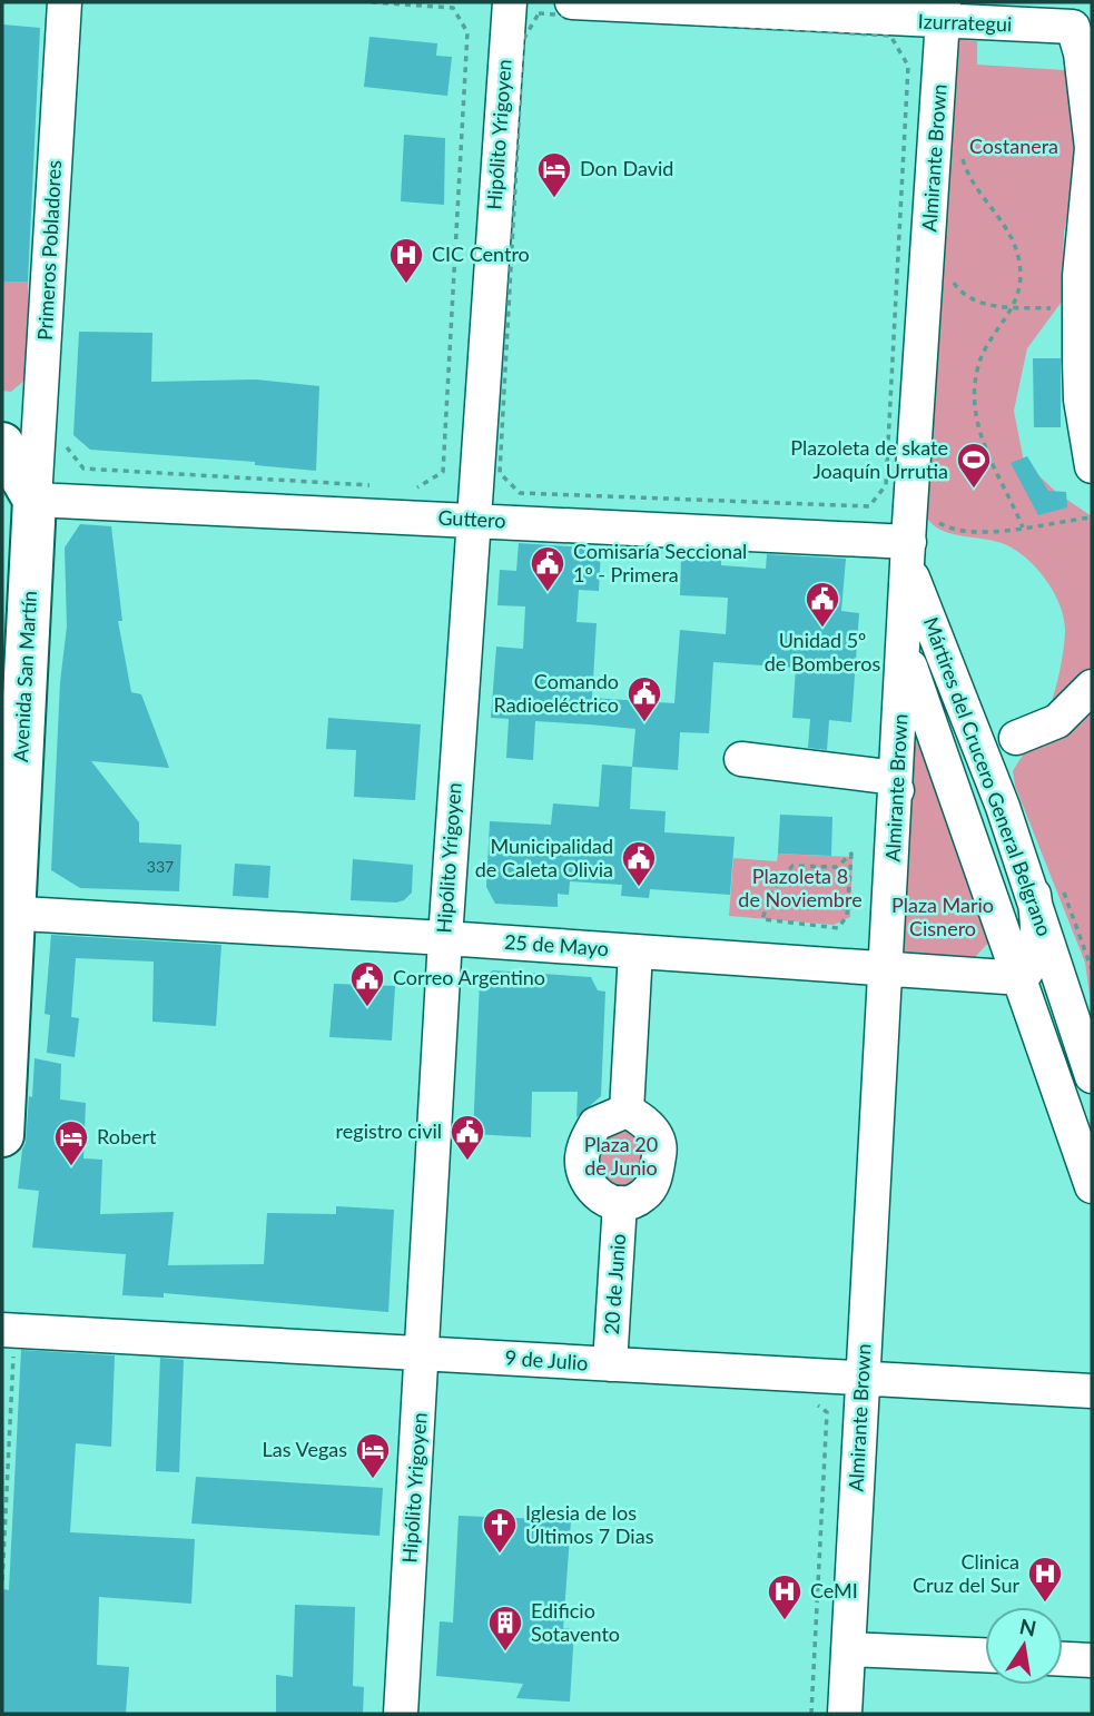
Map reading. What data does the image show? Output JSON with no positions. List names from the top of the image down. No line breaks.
{"streets":{"highway":["Avenida San Martín"],"street":["Izurrategui","Hipólito Yrigoyen","Almirante Brown","Primeros Pobladores","Guttero","Mártires del Crucero General Belgrano","25 de Mayo","20 de Junio","9 de Julio"]},"crossings":[["Izurrategui","Almirante Brown"],["Hipólito Yrigoyen","Guttero"],["Hipólito Yrigoyen","25 de Mayo"],["Hipólito Yrigoyen","9 de Julio"],["Almirante Brown","Guttero"],["Almirante Brown","Mártires del Crucero General Belgrano"],["Almirante Brown","25 de Mayo"],["Almirante Brown","9 de Julio"],["Primeros Pobladores","Guttero"],["Primeros Pobladores","Avenida San Martín"],["Guttero","Avenida San Martín"],["Guttero","Mártires del Crucero General Belgrano"],["Avenida San Martín","25 de Mayo"],["Mártires del Crucero General Belgrano","25 de Mayo"],["20 de Junio","9 de Julio"]],"parks":["Costanera","Plazoleta 8 de Noviembre","Plaza Mario Cisnero","Plaza 20 de Junio"],"places":{"hotel":["Don David","Robert","Las Vegas"],"hospital":["CIC Centro","Clinica Cruz del Sur","CeMI"],"sports":["Plazoleta de skate Joaquín Urrutia"],"public building":["Comisaría Seccional 1º - Primera","Unidad 5º de Bomberos","Comando Radioeléctrico","Municipalidad de Caleta Olivia","Correo Argentino","registro civil"],"church":["Iglesia de los Últimos 7 Dias"],"building":["Edificio Sotavento"]},"house_numbers":["337"],"north":"top"}
